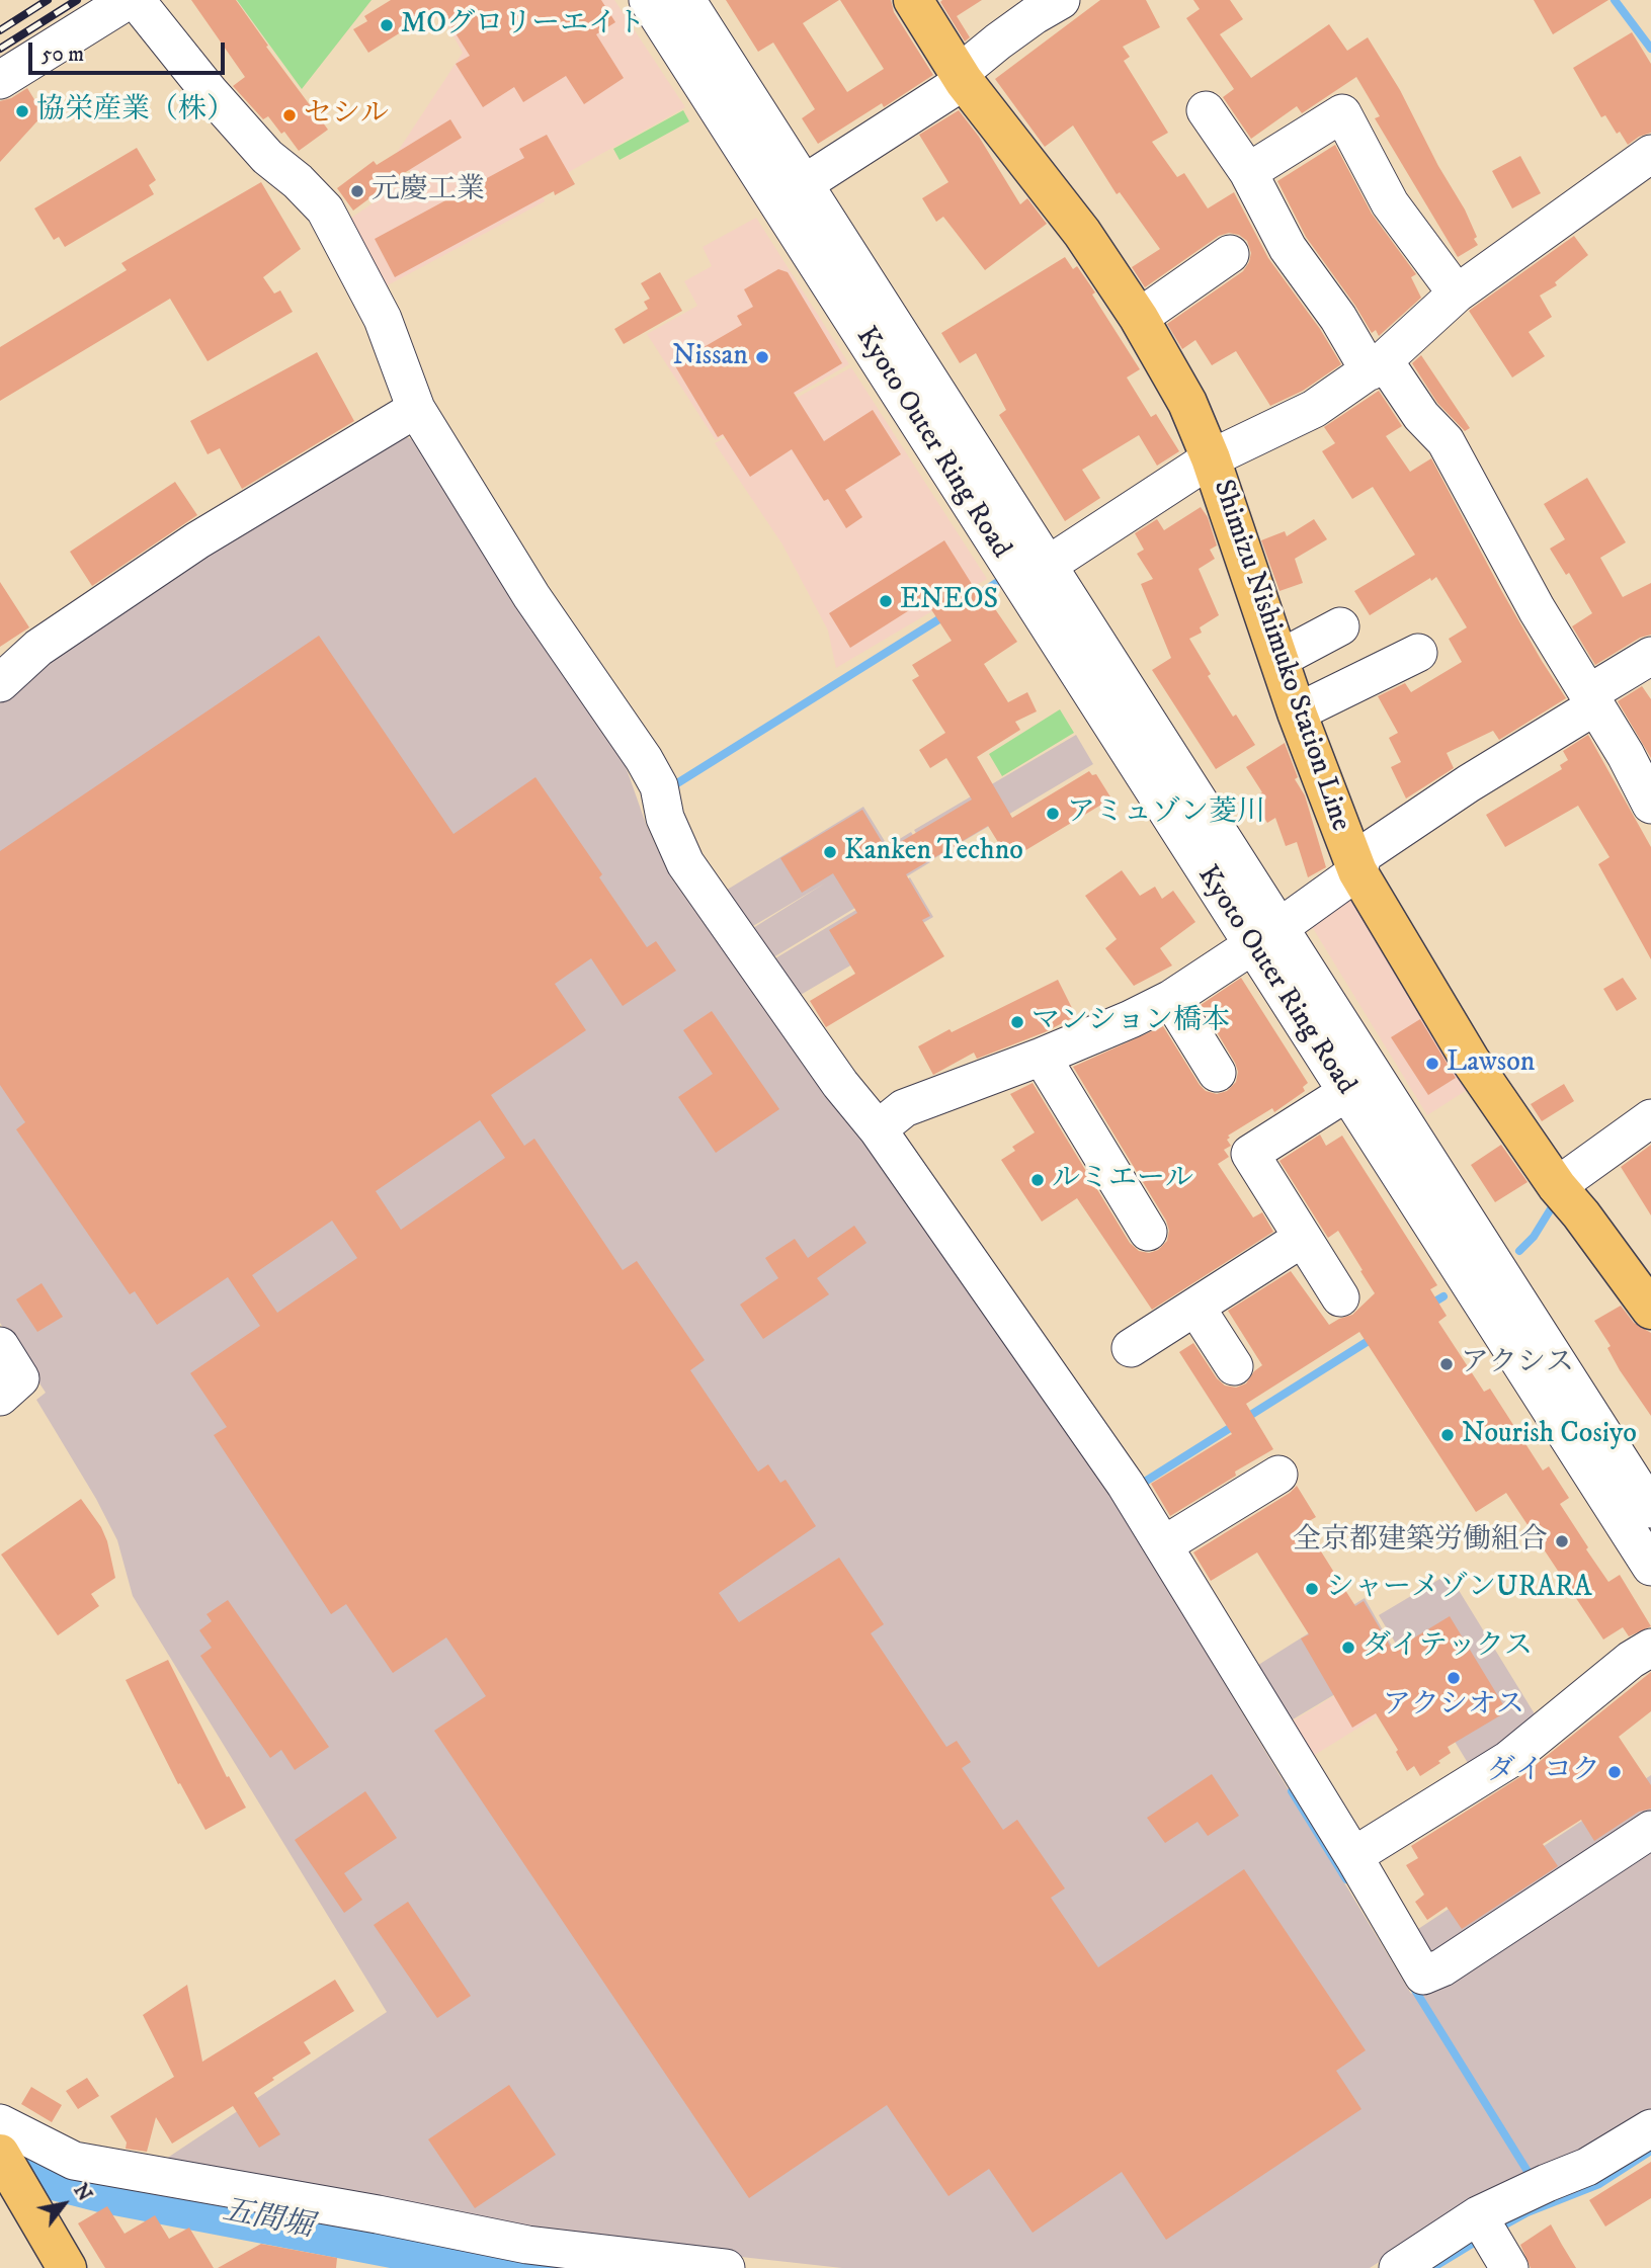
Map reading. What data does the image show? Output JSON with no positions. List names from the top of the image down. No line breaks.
{"streets":{"main road":["Shimizu Nishimuko Station Line"],"street":["Kyoto Outer Ring Road"]},"water":["五間堀"],"places":["MOグロリーエイト","協栄産業（株）","セシル","元慶工業","Nissan","ENEOS","アミュゾン菱川","Kanken Techno","マンション橋本","Lawson","ルミエール","アクシス","Nourish Cosiyo","全京都建築労働組合","シャーメゾンURARA","ダイテックス","アクシオス","ダイコク"],"scale_bar":"50 m","north":"top right"}
